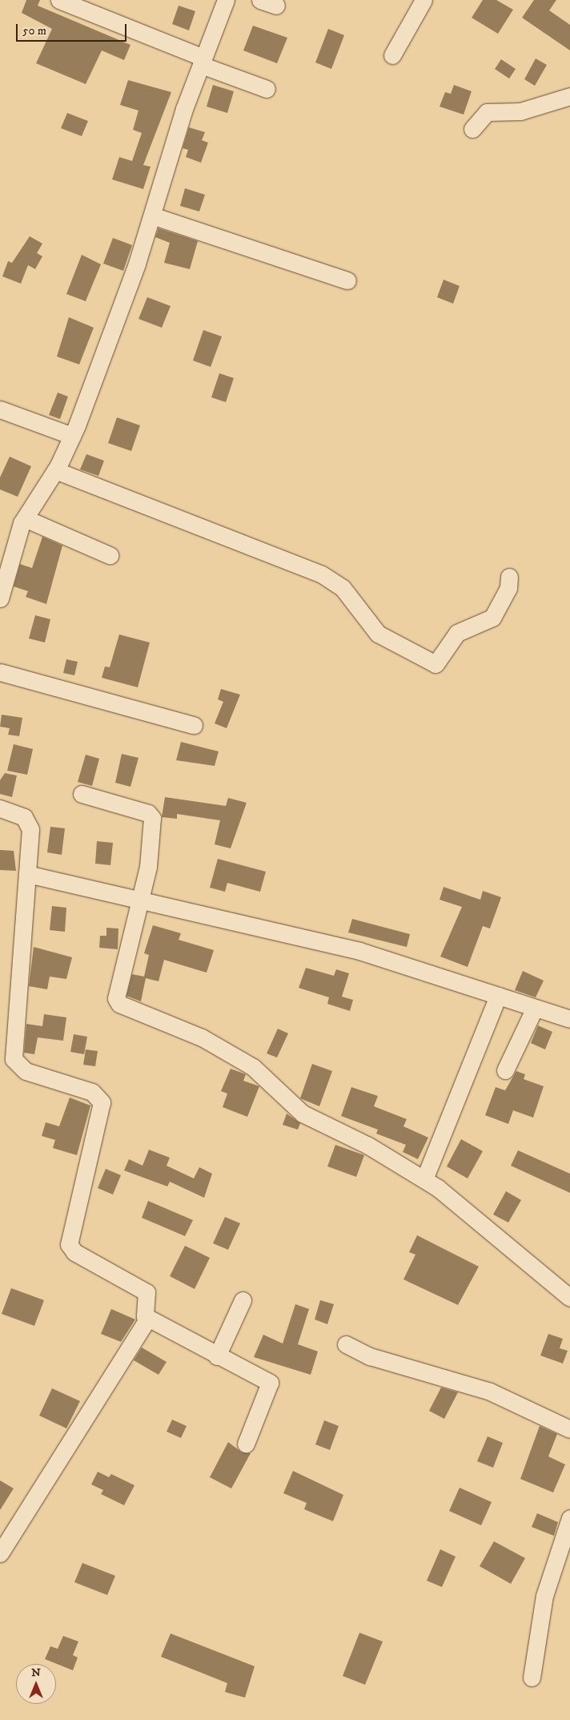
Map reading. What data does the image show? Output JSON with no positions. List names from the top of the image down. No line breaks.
{"scale_bar":"50 m","north":"top"}
